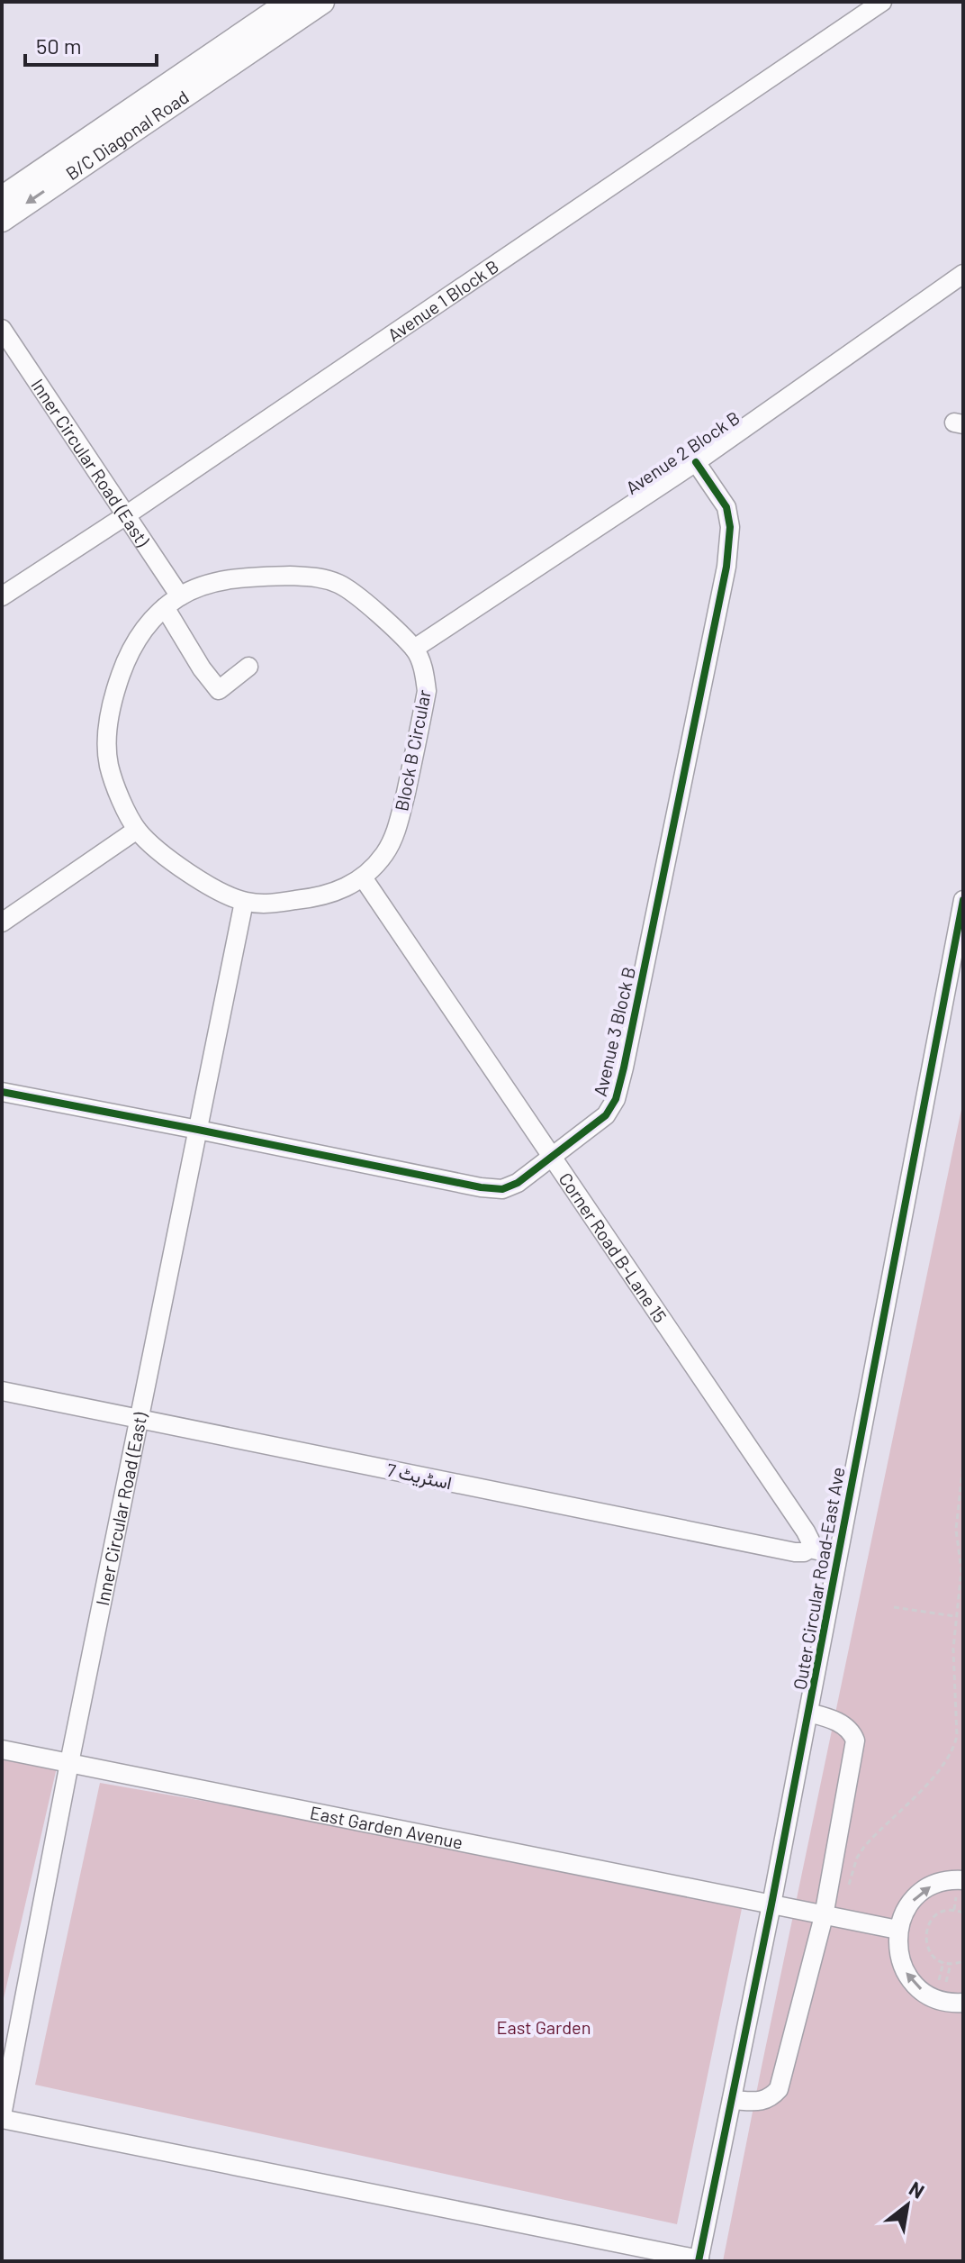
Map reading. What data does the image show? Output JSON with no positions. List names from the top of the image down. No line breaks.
{"streets":{"main road":["B/C Diagonal Road"],"street":["Avenue 1 Block B","Avenue 2 Block B","Inner Circular Road (East)","Block B Circular","Avenue 3 Block B","Corner Road B-Lane 15","اسٹریٹ 7","Outer Circular Road-East Ave","East Garden Avenue"]},"crossings":[["Avenue 1 Block B","Inner Circular Road (East)"],["Avenue 2 Block B","Block B Circular"],["Avenue 2 Block B","Avenue 3 Block B"],["Inner Circular Road (East)","Block B Circular"],["Inner Circular Road (East)","Avenue 3 Block B"],["Inner Circular Road (East)","اسٹریٹ 7"],["Inner Circular Road (East)","East Garden Avenue"],["Block B Circular","Corner Road B-Lane 15"],["Avenue 3 Block B","Corner Road B-Lane 15"],["Corner Road B-Lane 15","اسٹریٹ 7"],["اسٹریٹ 7","Outer Circular Road-East Ave"],["Outer Circular Road-East Ave","East Garden Avenue"]],"parks":["East Garden"],"scale_bar":"50 m","north":"top right"}
